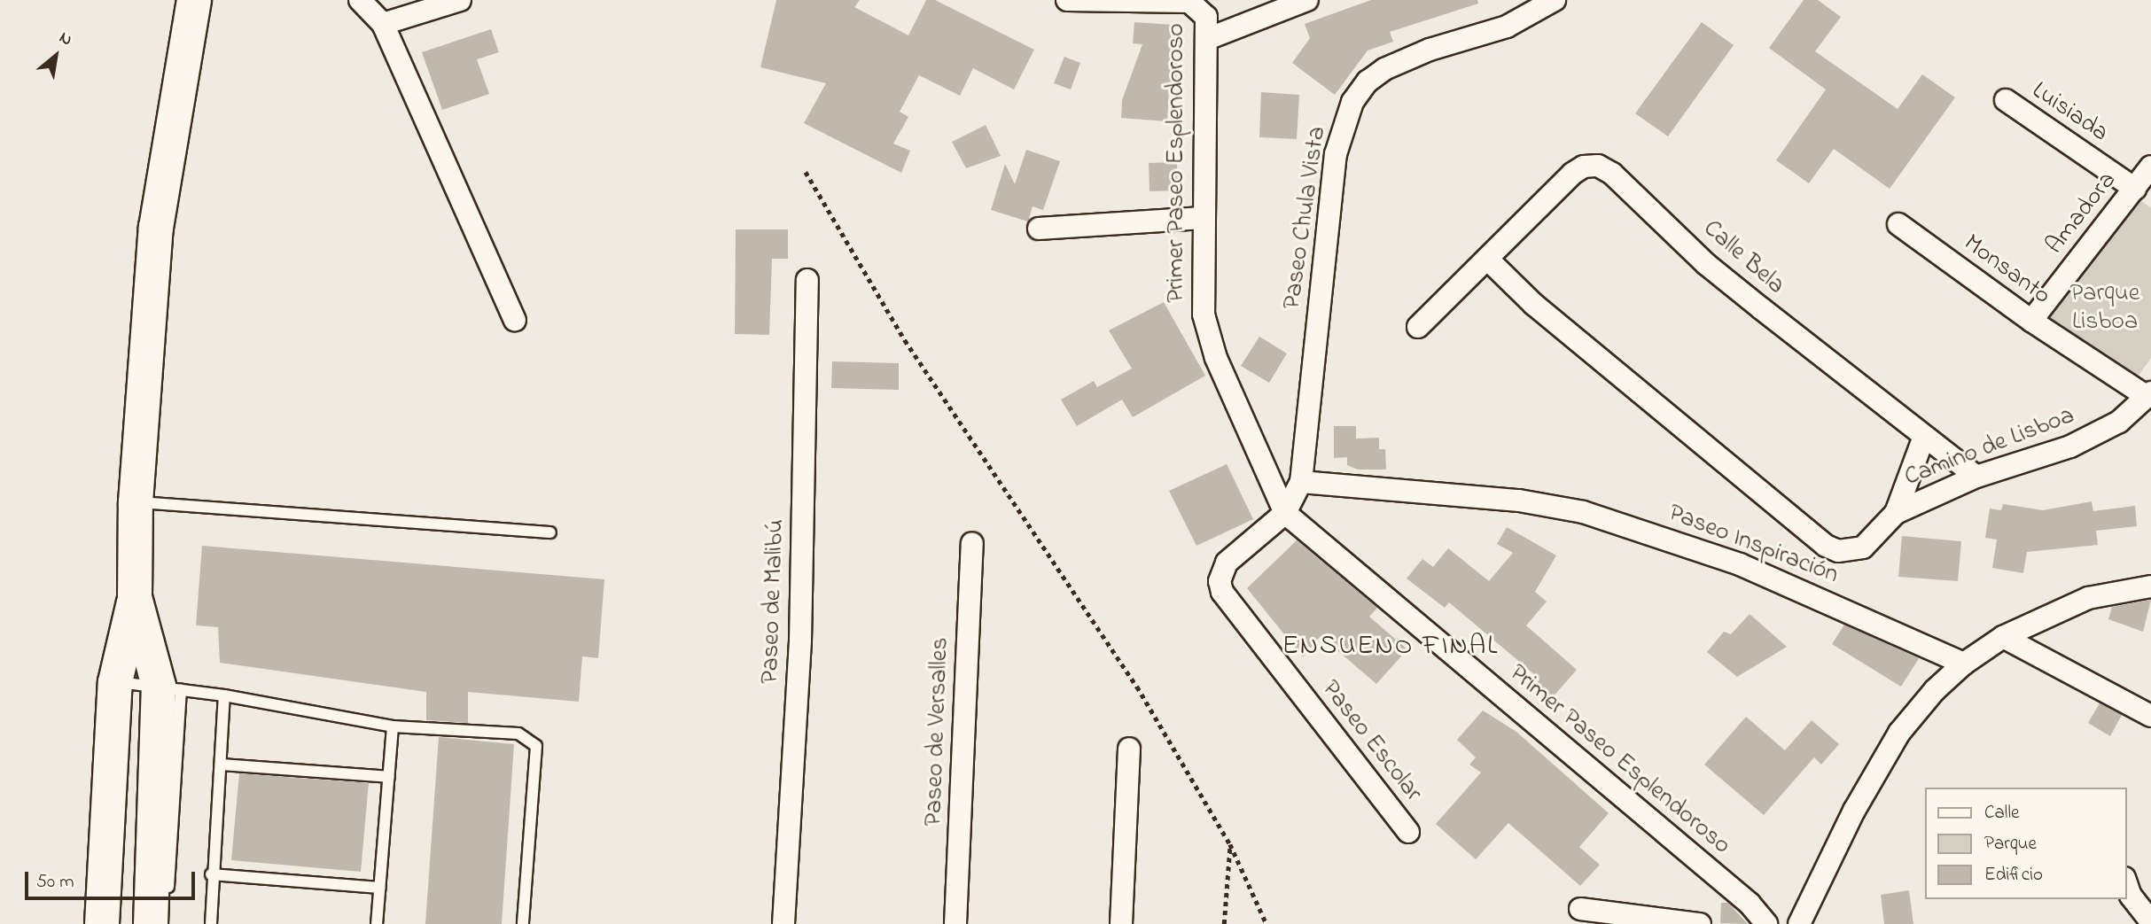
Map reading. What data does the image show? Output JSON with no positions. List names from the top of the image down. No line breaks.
{"streets":{"street":["Luisiada","Primer Paseo Esplendoroso","Amadora","Paseo Chula Vista","Calle Bela","Monsanto","Camino de Lisboa","Paseo Inspiración","Paseo de Malibú","Paseo de Versalles","Paseo Escolar"]},"crossings":[["Luisiada","Amadora"],["Primer Paseo Esplendoroso","Paseo Chula Vista"],["Primer Paseo Esplendoroso","Paseo Inspiración"],["Primer Paseo Esplendoroso","Paseo Escolar"],["Amadora","Monsanto"],["Paseo Chula Vista","Paseo Inspiración"],["Paseo Chula Vista","Paseo Escolar"],["Calle Bela","Camino de Lisboa"],["Monsanto","Camino de Lisboa"],["Paseo Inspiración","Paseo Escolar"]],"districts":["ENSUENO FINAL"],"parks":["Parque Lisboa"],"legend":["Calle","Parque","Edificio"],"scale_bar":"50 m","north":"top right"}
